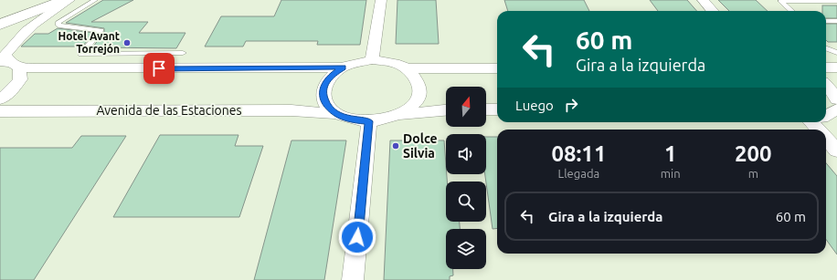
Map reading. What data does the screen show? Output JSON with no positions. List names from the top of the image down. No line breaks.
{"streets":{"street":["Avenida de las Estaciones"]},"places":["Hotel Avant Torrejón","Dolce Silvia"],"north":"top","page":{"turn":["60 m","Gira a la izquierda"],"then":"Luego","eta":["08:11","Llegada","1","min","200","m"],"list":[{"name":"Gira a la izquierda","value":"60 m"}]}}
